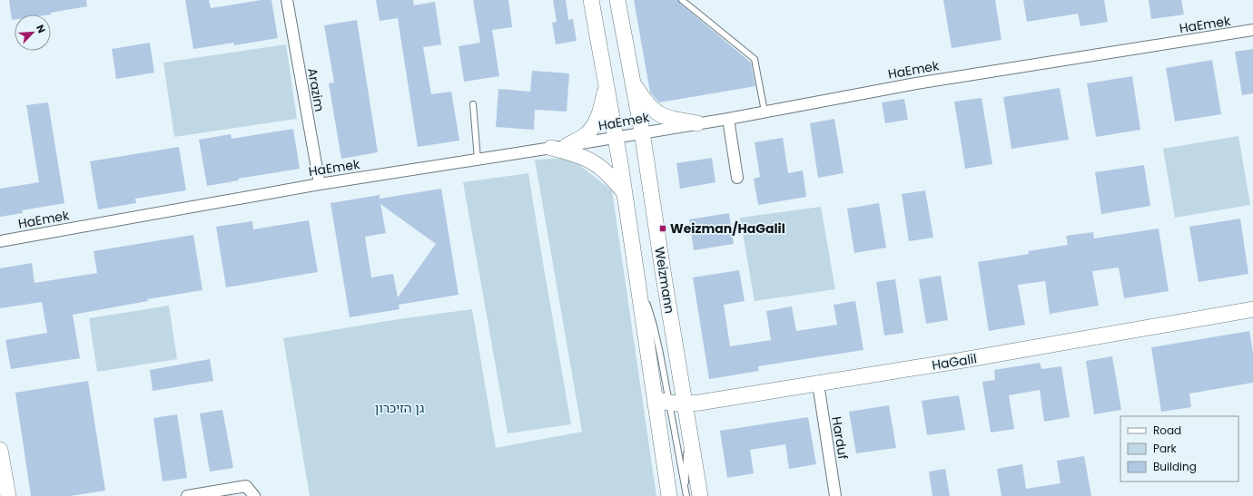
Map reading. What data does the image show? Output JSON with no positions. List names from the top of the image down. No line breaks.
{"streets":{"main road":["Weizmann","HaGalil"],"street":["HaEmek","Arazim","Harduf"]},"crossings":[["HaEmek","Arazim"],["HaEmek","Weizmann"],["Weizmann","HaGalil"],["HaGalil","Harduf"]],"parks":["גן הזיכרון"],"places":{"transit":["Weizman/HaGalil"]},"legend":["Road","Park","Building"],"north":"top right"}
